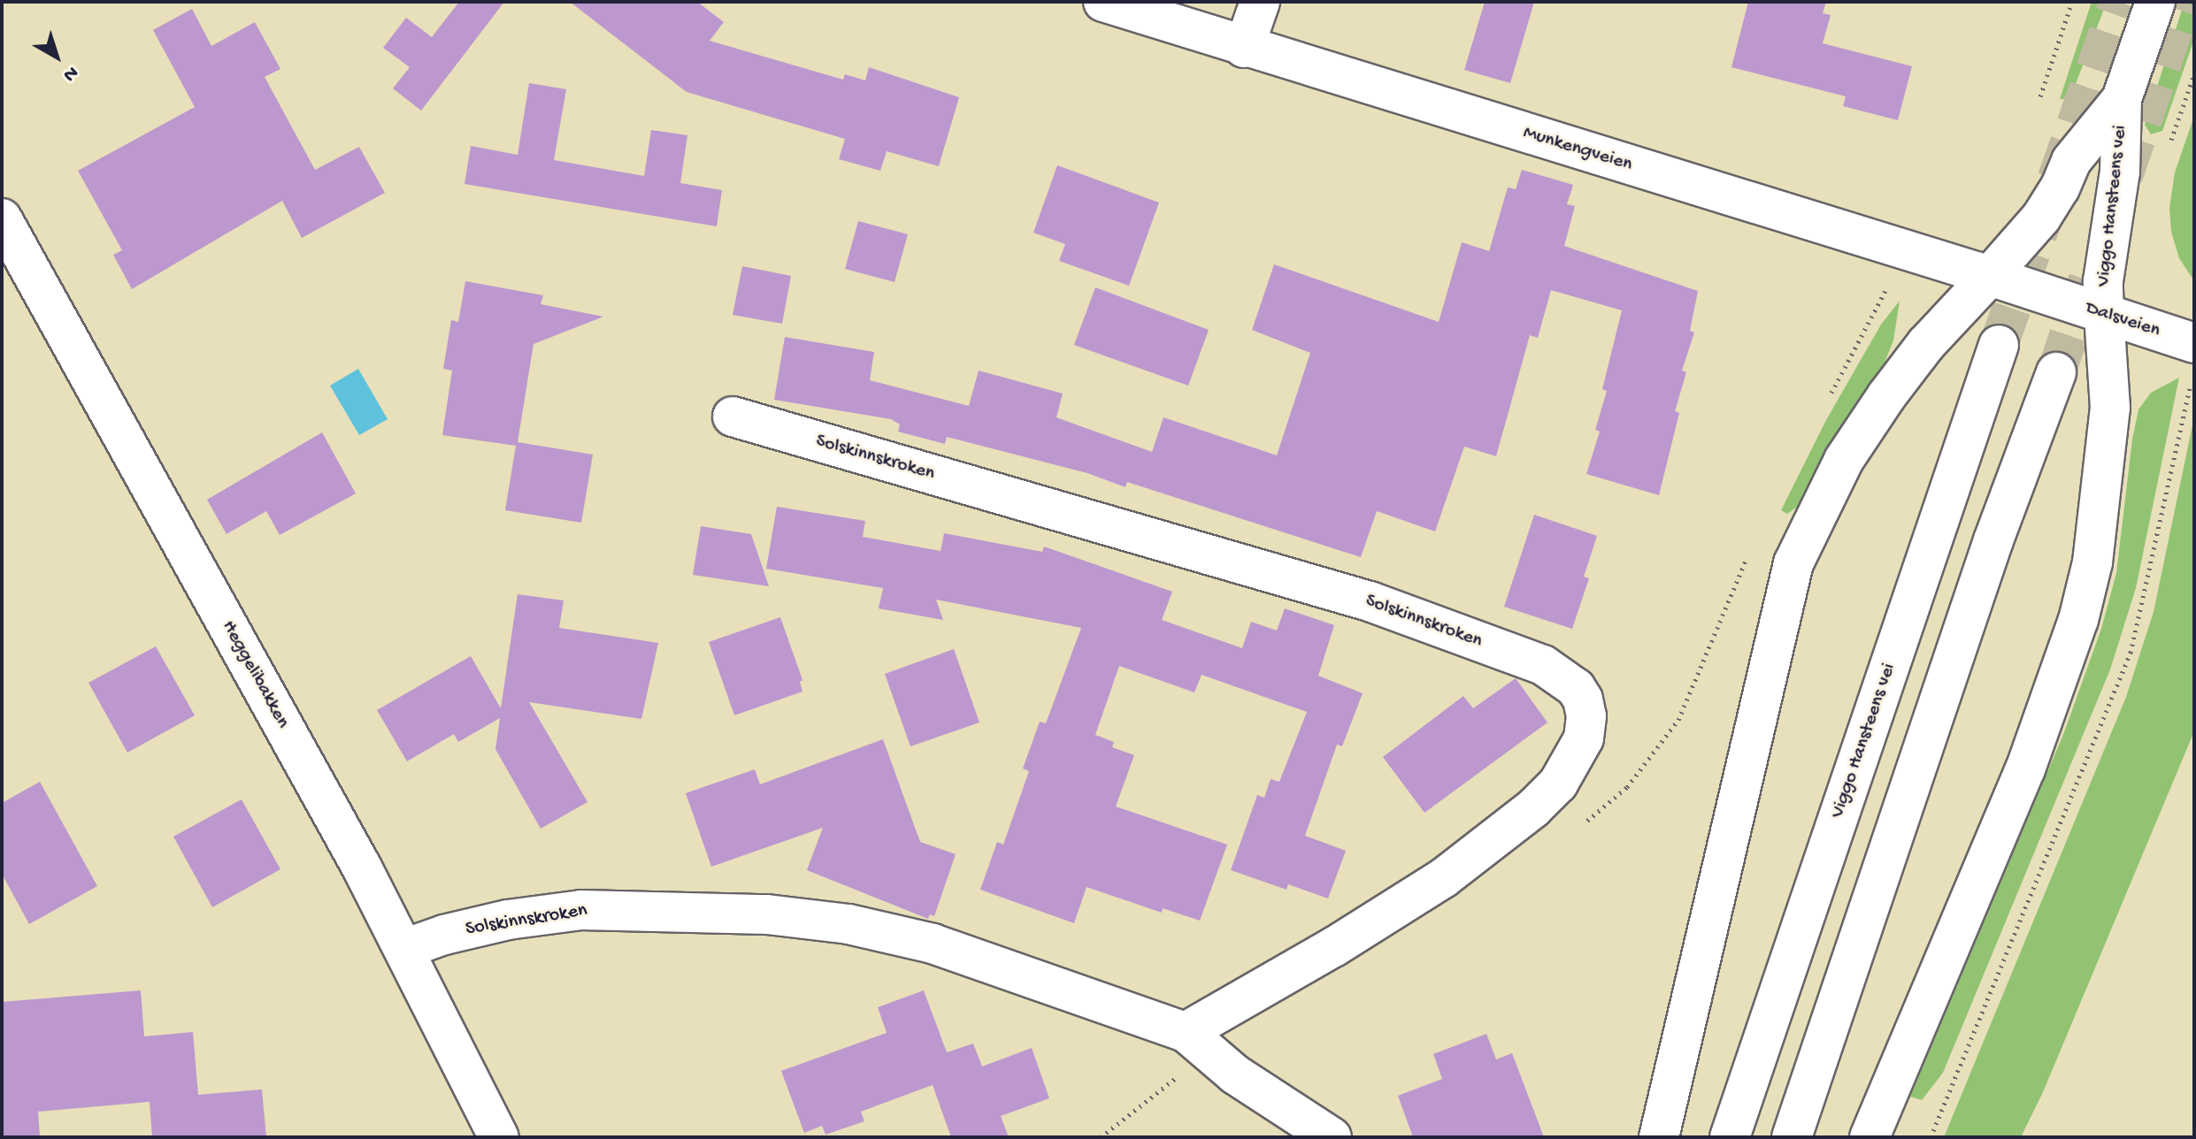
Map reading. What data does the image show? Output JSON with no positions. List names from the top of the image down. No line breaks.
{"streets":{"main road":["Munkengveien","Viggo Hansteens vei","Dalsveien","Solskinnskroken","Heggelibakken"]},"crossings":[["Munkengveien","Viggo Hansteens vei"],["Munkengveien","Dalsveien"],["Viggo Hansteens vei","Dalsveien"],["Solskinnskroken","Heggelibakken"]],"north":"bottom right"}
